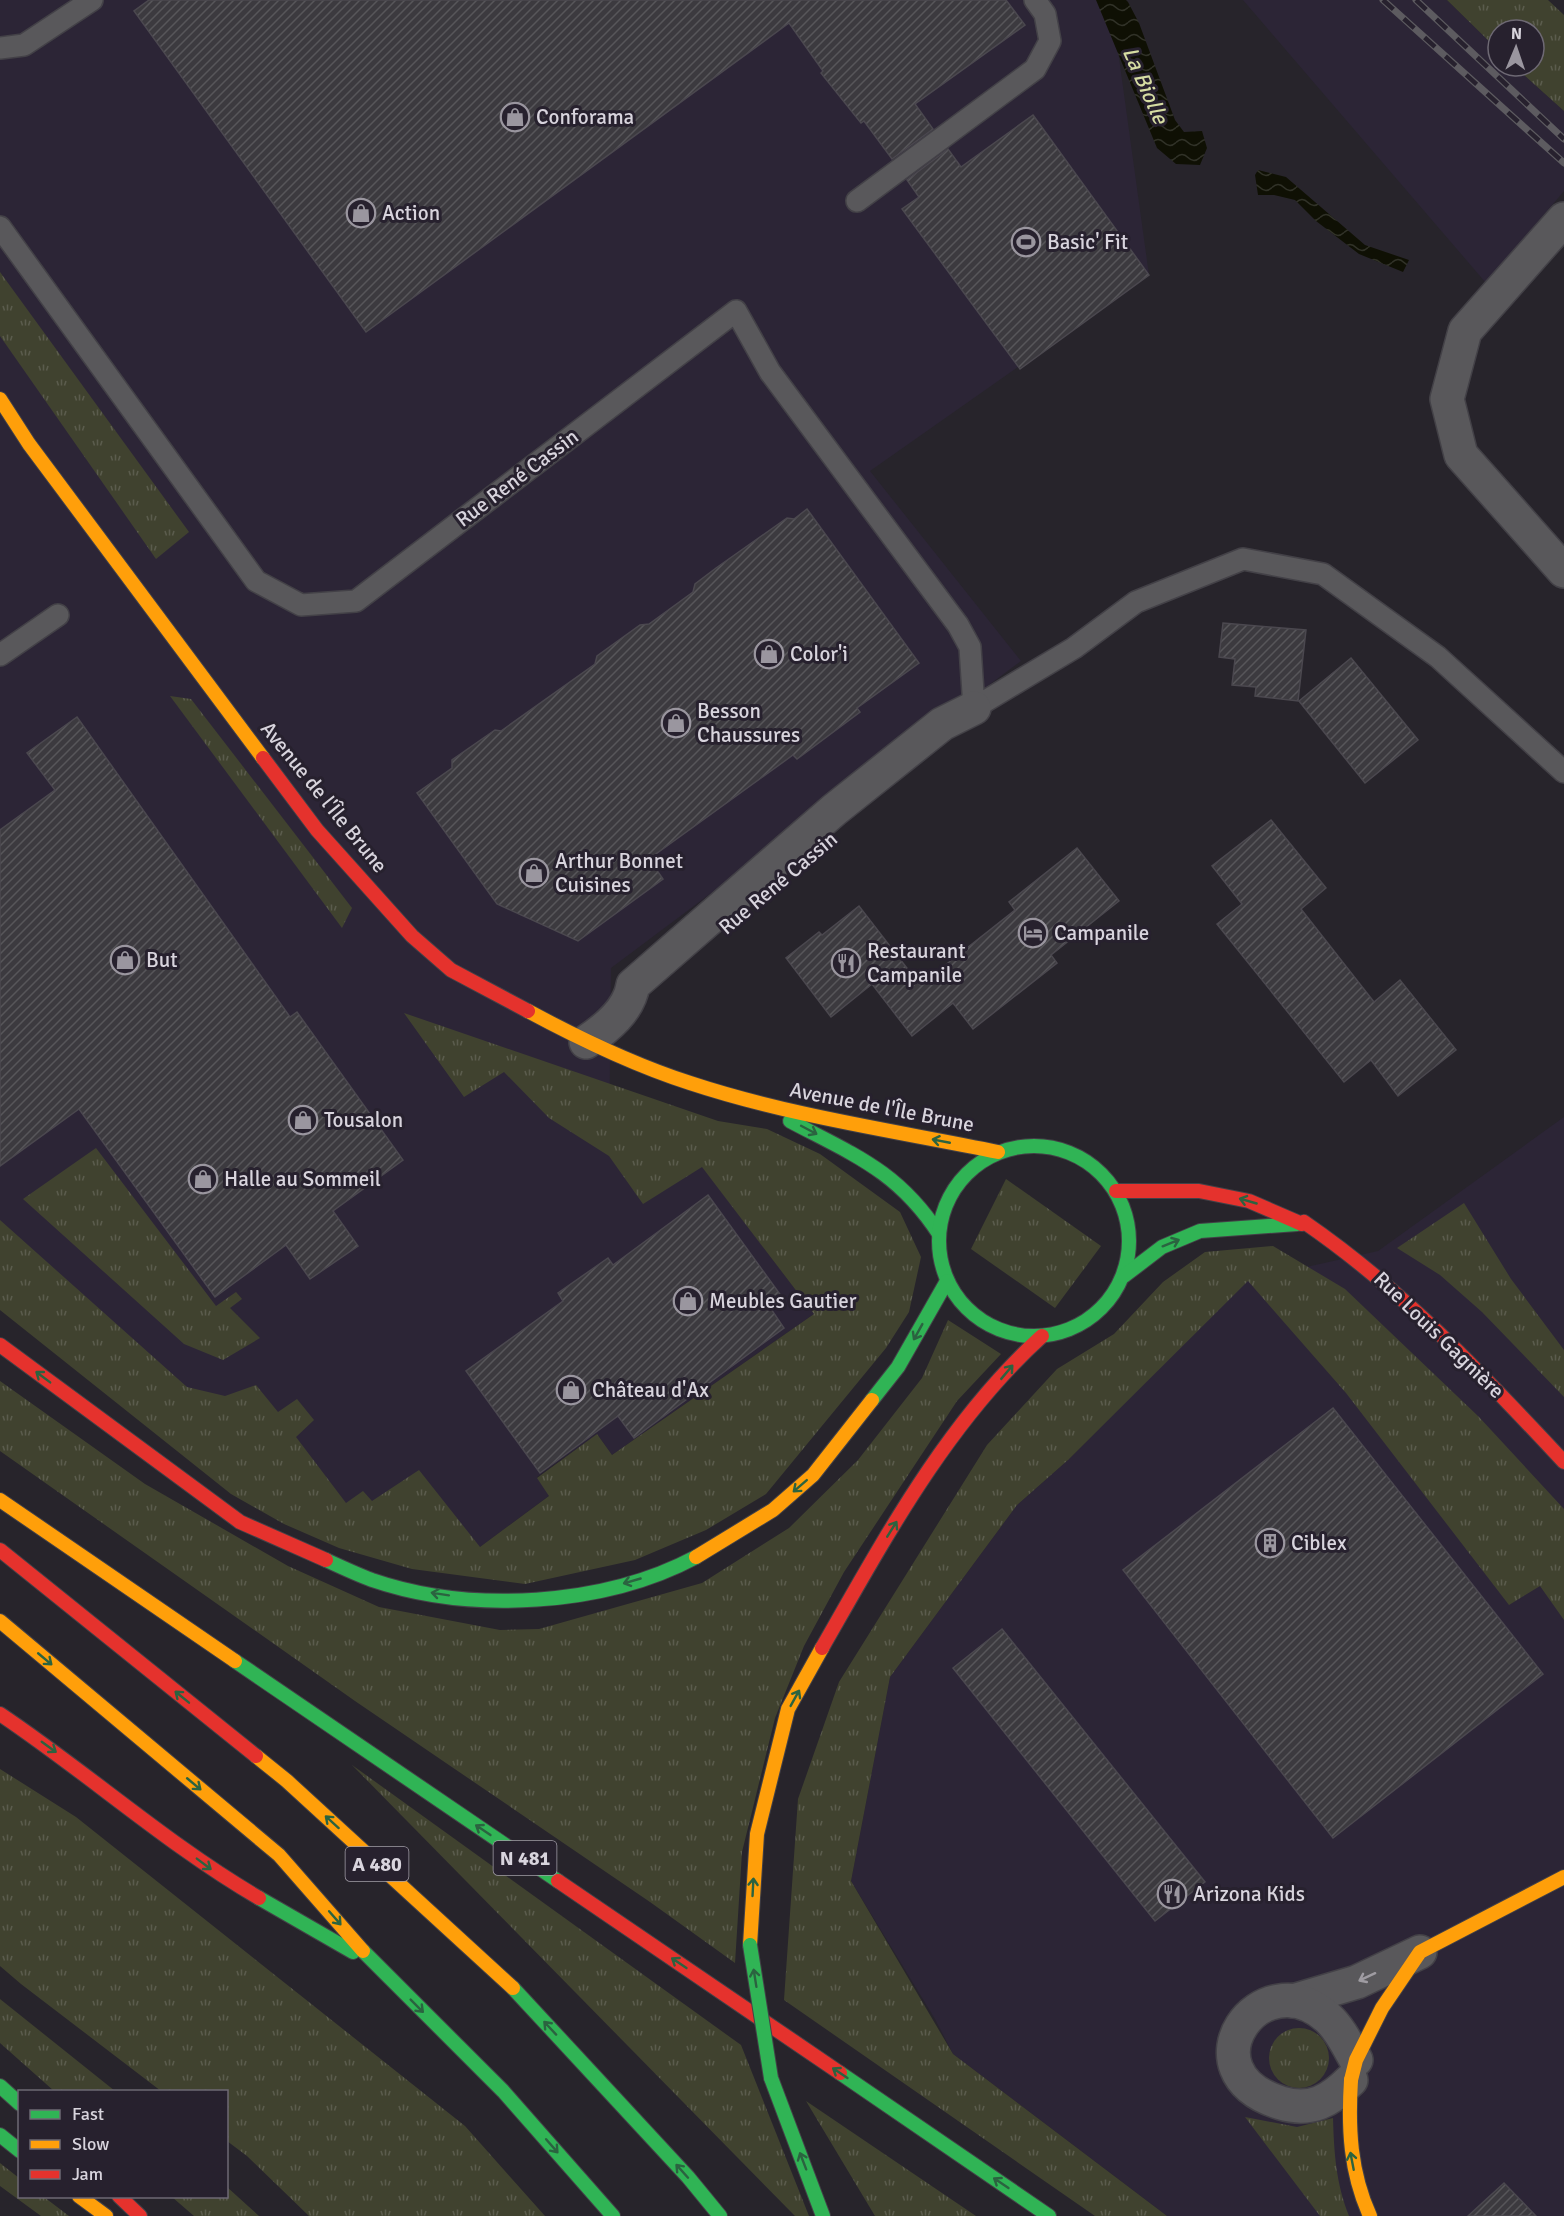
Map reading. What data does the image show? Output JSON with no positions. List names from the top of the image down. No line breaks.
{"streets":{"main road":["Avenue de l'Île Brune","Rue Louis Gagnière","N 481","A 480"],"street":["Rue René Cassin"]},"crossings":[["Rue René Cassin","Avenue de l'Île Brune"],["Avenue de l'Île Brune","Rue Louis Gagnière"]],"water":["La Biolle"],"places":{"shop":["Conforama","Action","Color'i","Besson Chaussures","Arthur Bonnet Cuisines","But","Tousalon","Halle au Sommeil","Meubles Gautier","Château d'Ax"],"sports":["Basic' Fit"],"hotel":["Campanile"],"restaurant":["Restaurant Campanile","Arizona Kids"],"building":["Ciblex"]},"legend":["Fast","Slow","Jam"],"north":"top"}
